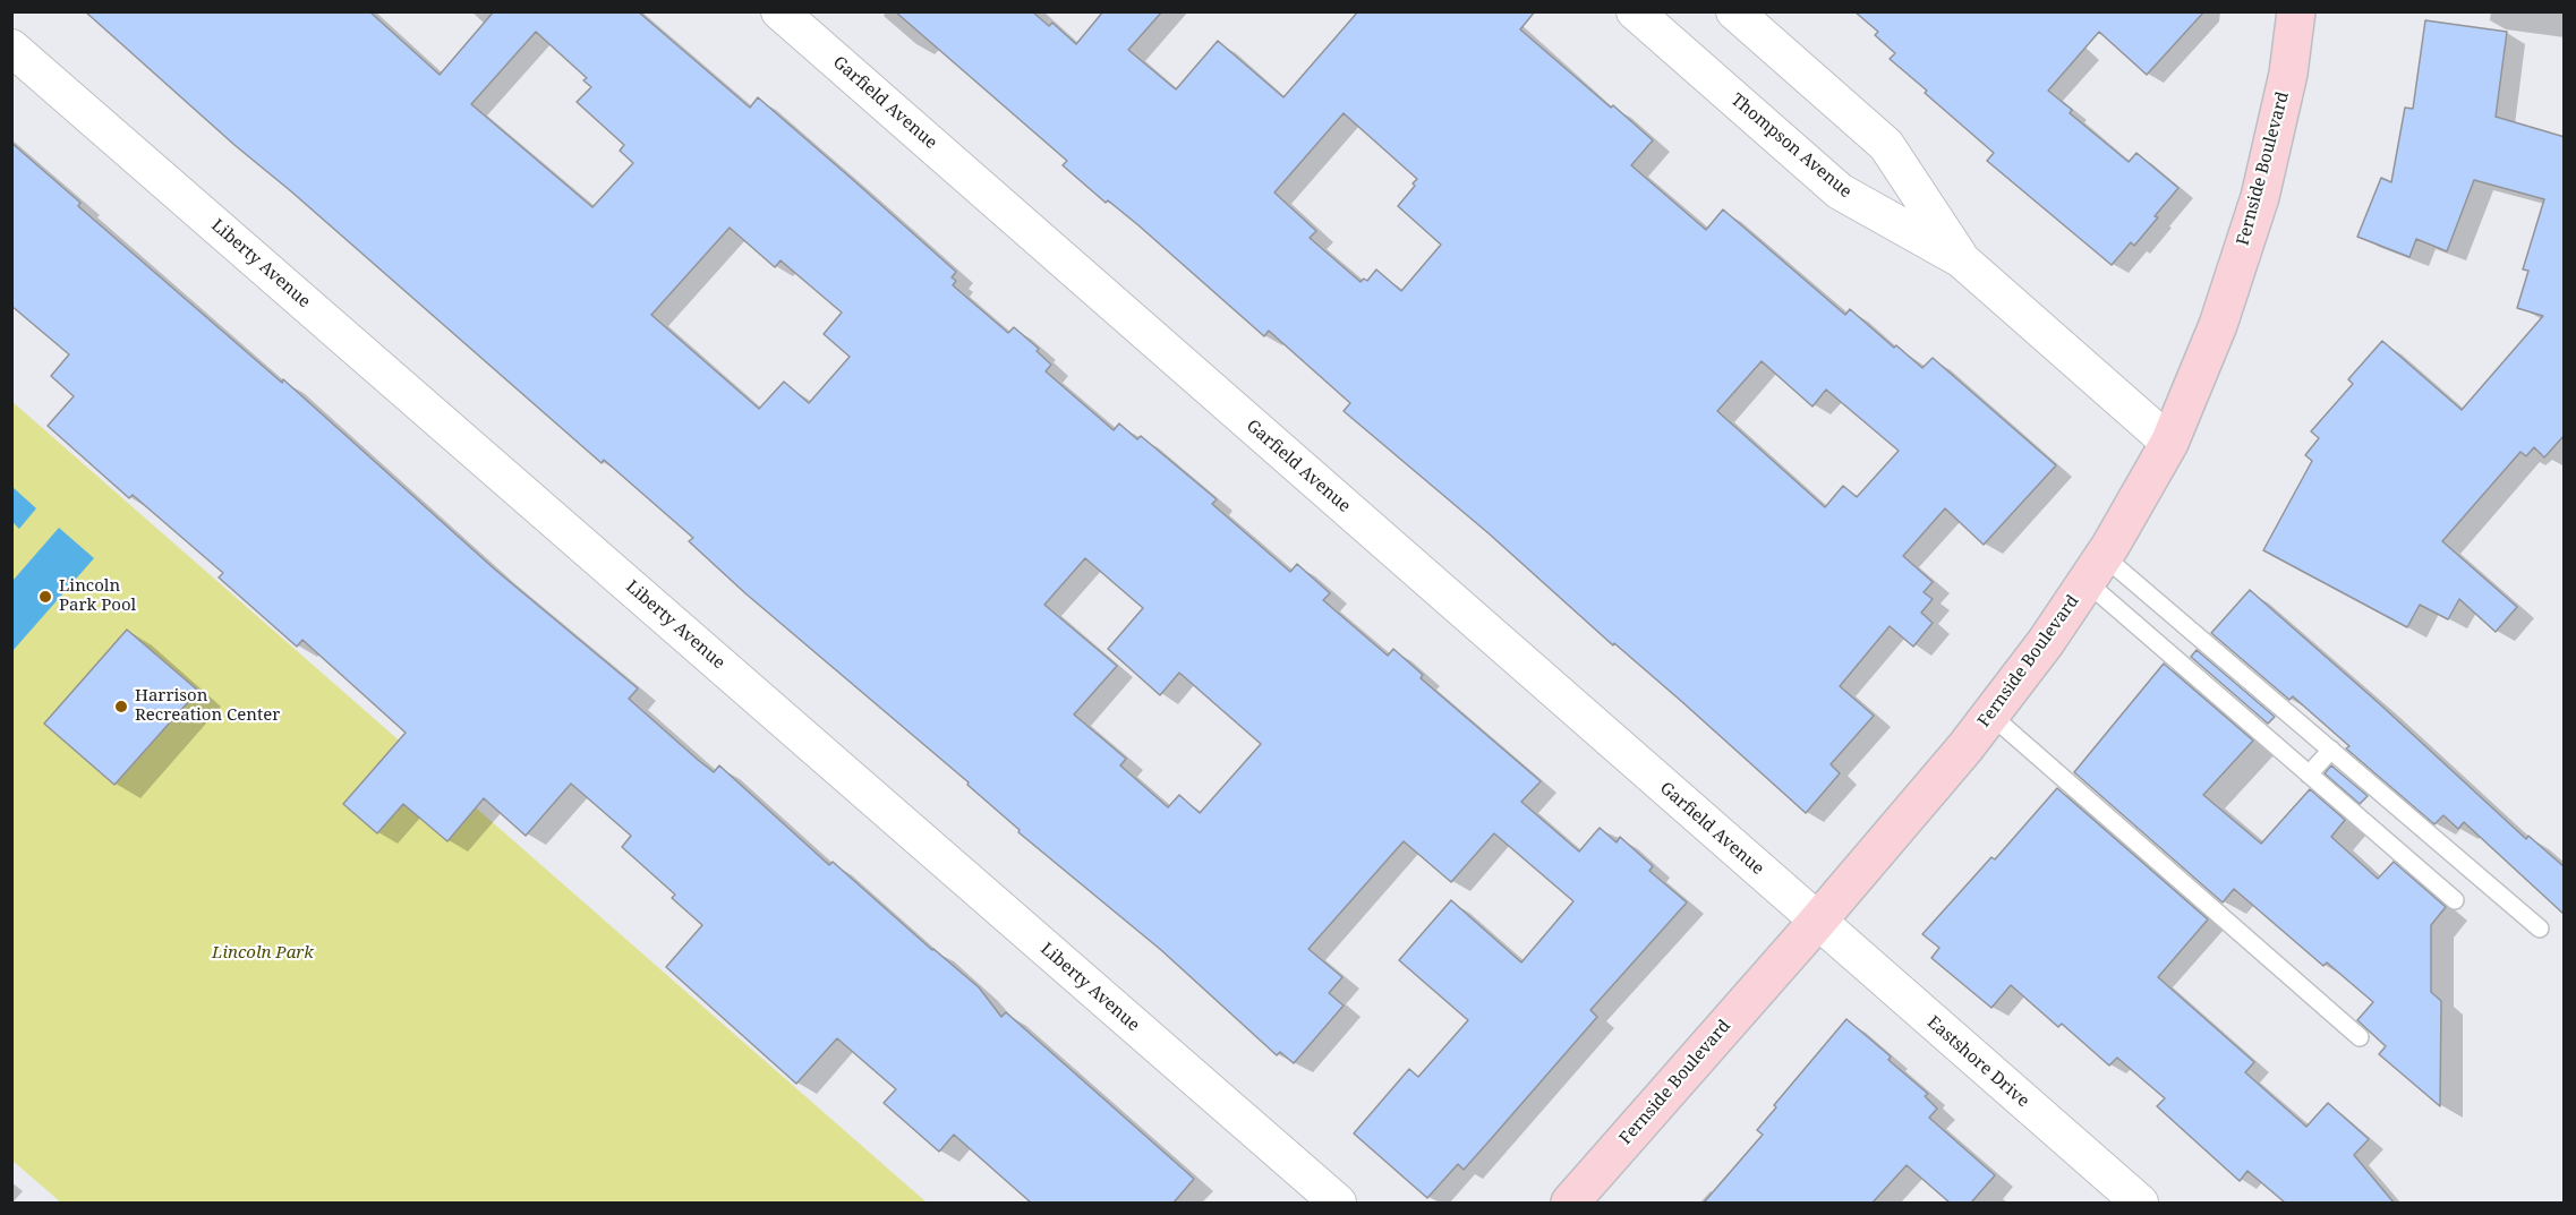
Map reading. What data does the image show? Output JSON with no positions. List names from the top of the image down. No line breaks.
{"streets":{"main road":["Fernside Boulevard"],"street":["Garfield Avenue","Thompson Avenue","Liberty Avenue","Eastshore Drive"]},"crossings":[["Garfield Avenue","Fernside Boulevard"],["Garfield Avenue","Eastshore Drive"],["Thompson Avenue","Fernside Boulevard"],["Fernside Boulevard","Eastshore Drive"]],"parks":["Lincoln Park"],"places":["Lincoln Park Pool","Harrison Recreation Center"]}
